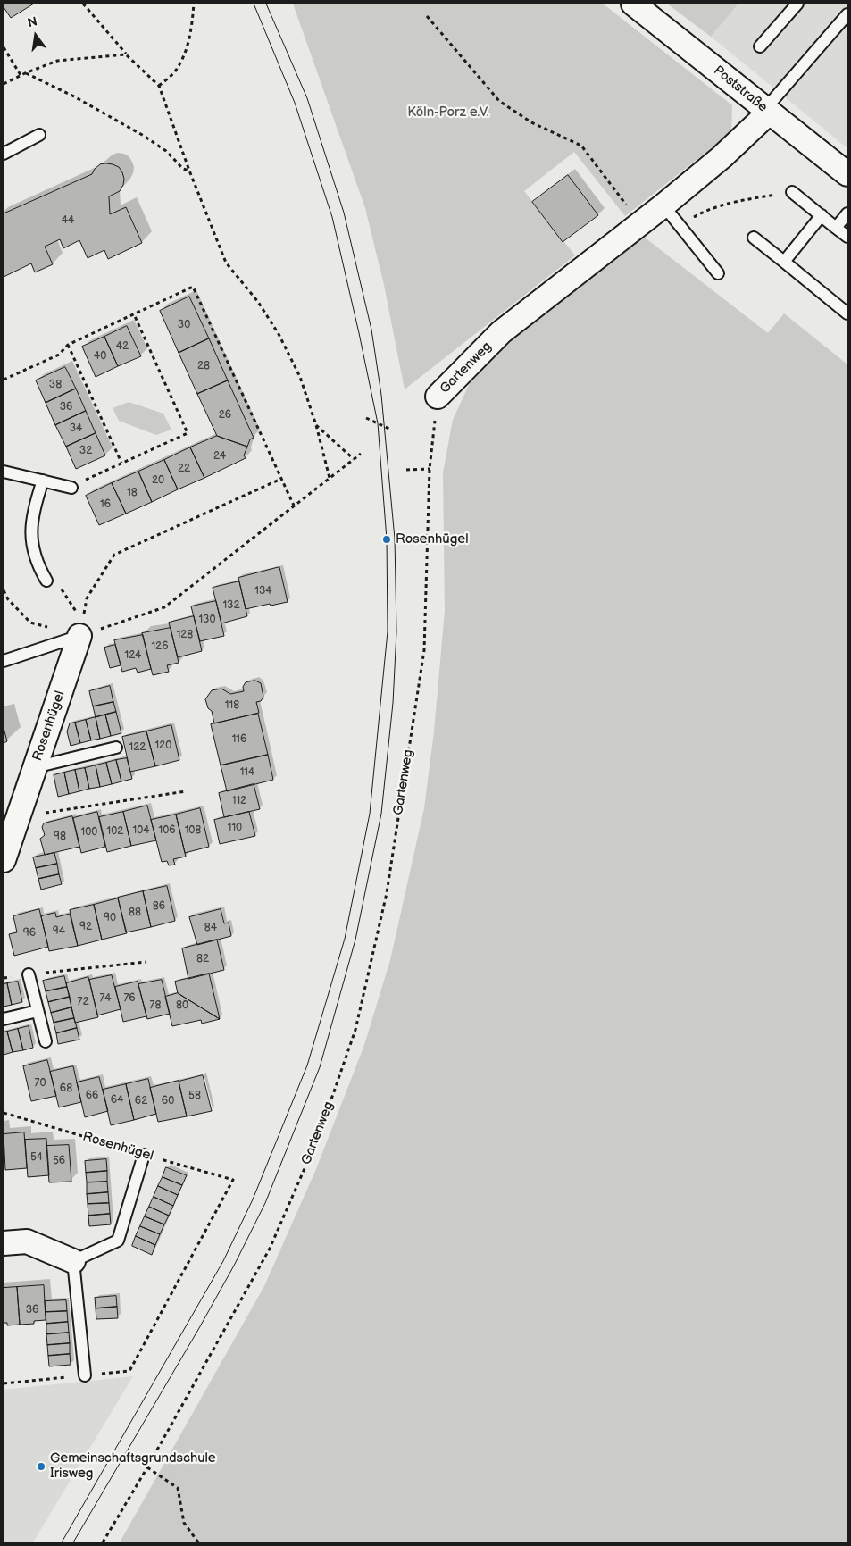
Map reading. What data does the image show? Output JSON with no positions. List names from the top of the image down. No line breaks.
{"streets":{"street":["Poststraße","Gartenweg","Rosenhügel"]},"crossings":[["Poststraße","Gartenweg"]],"parks":["Köln-Porz e.V."],"places":["Rosenhügel","Gemeinschaftsgrundschule Irisweg"],"house_numbers":["44","30","42","40","28","38","36","26","34","32","24","22","20","18","16","134","132","130","128","126","124","118","116","120","122","114","112","110","104","106","108","102","100","98","86","88","90","92","84","94","96","82","74","76","72","78","80","70","68","66","58","64","62","60","54","56","36"],"north":"top"}
